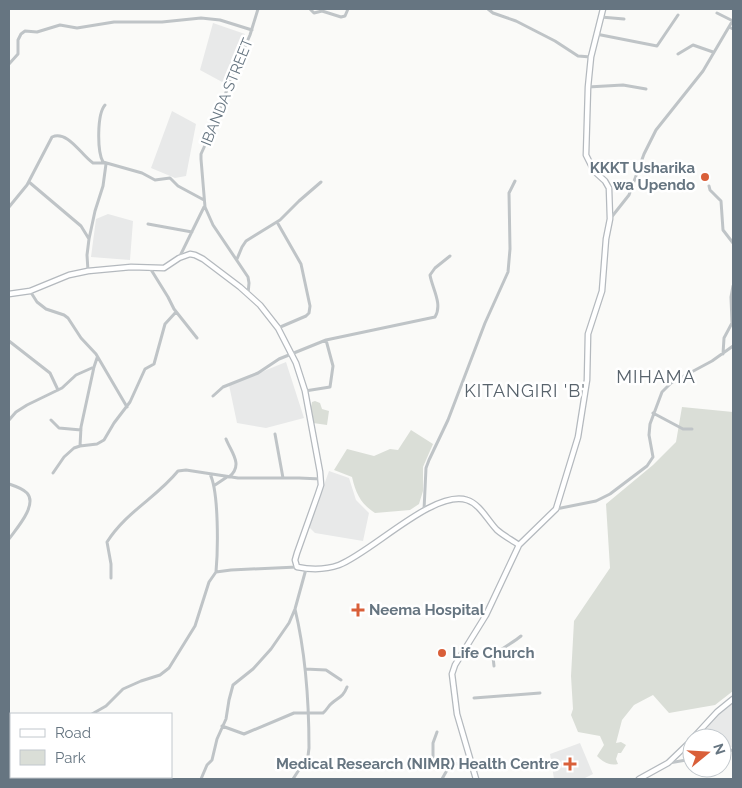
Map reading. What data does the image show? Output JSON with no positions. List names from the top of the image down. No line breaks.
{"streets":{"street":["IBANDA STREET"]},"districts":["MIHAMA","KITANGIRI 'B'"],"places":{"other":["KKKT Usharika wa Upendo","Life Church"],"health":["Neema Hospital","Medical Research (NIMR) Health Centre"]},"legend":["Road","Park"],"north":"right"}
